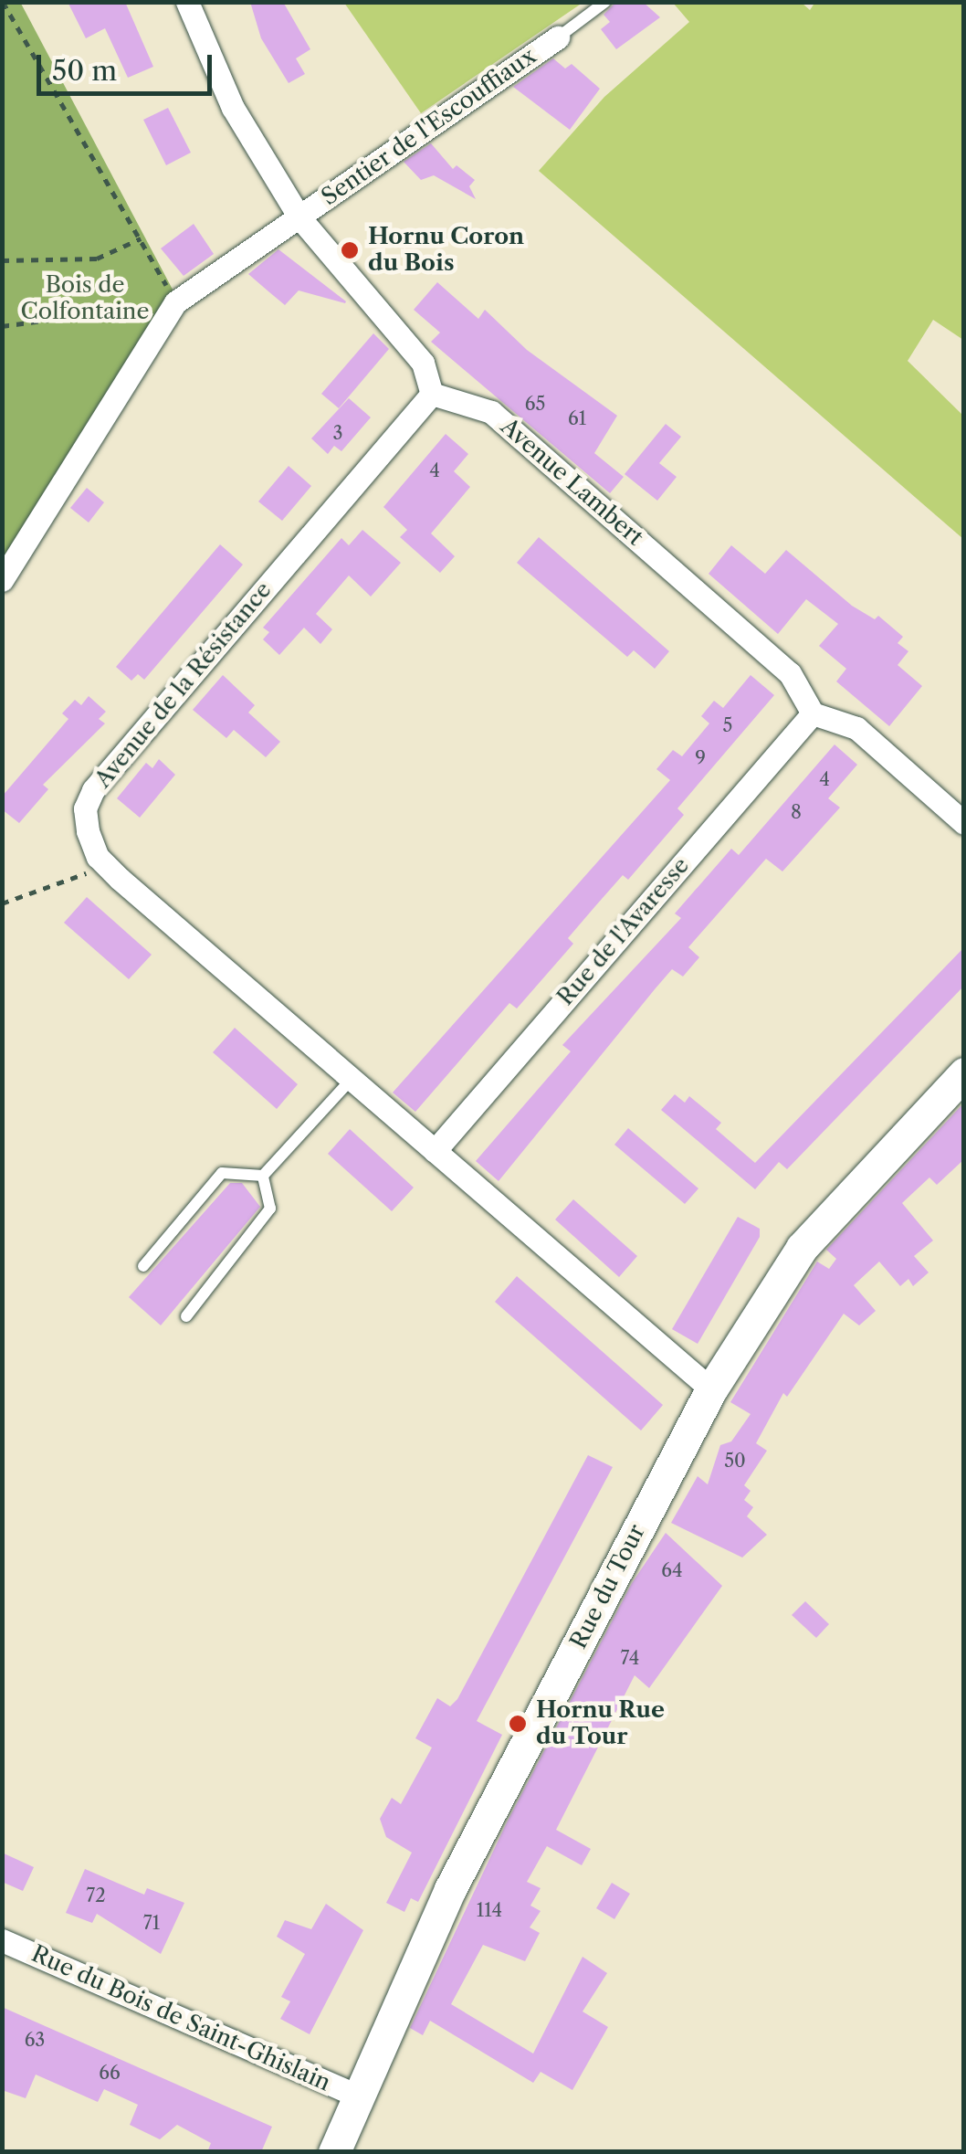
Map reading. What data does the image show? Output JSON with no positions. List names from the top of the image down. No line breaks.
{"streets":{"street":["Sentier de l'Escouffiaux","Avenue Lambert","Avenue de la Résistance","Rue de l'Avaresse","Rue du Tour","Rue du Bois de Saint-Ghislain"]},"crossings":[["Avenue Lambert","Avenue de la Résistance"],["Avenue Lambert","Rue de l'Avaresse"],["Rue du Tour","Rue du Bois de Saint-Ghislain"]],"parks":["Bois de Colfontaine"],"places":["Hornu Coron du Bois","Hornu Rue du Tour"],"house_numbers":["65","61","3","4","5","9","4","8","50","64","74","72","114","71","63","66"],"scale_bar":"50 m"}
